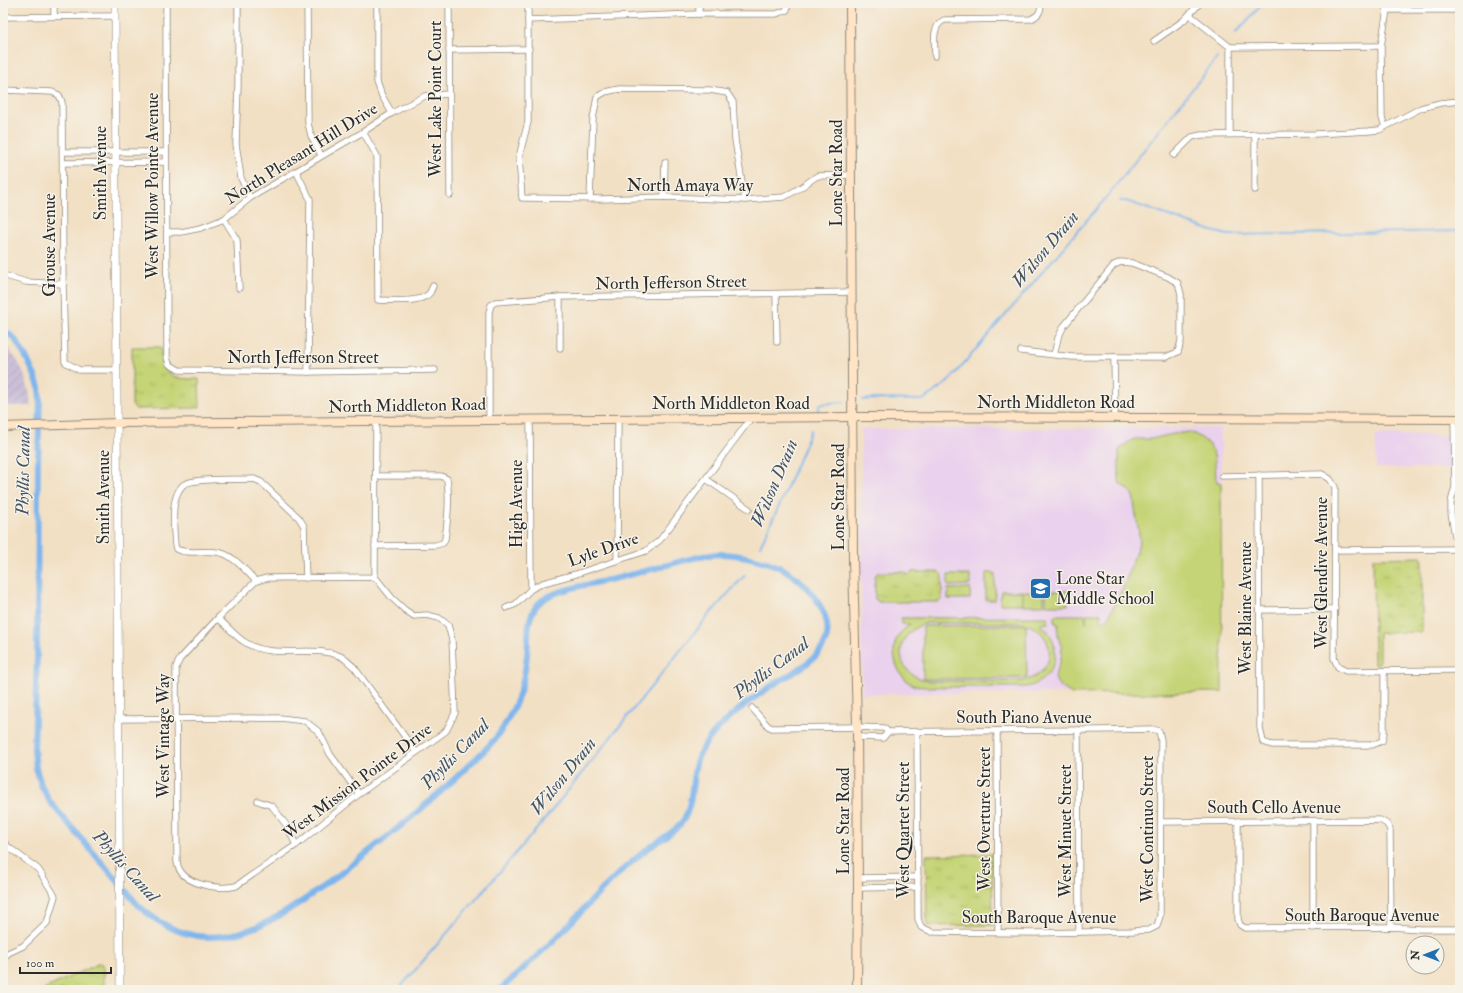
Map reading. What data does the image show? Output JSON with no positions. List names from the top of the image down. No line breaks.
{"streets":{"main road":["Lone Star Road","North Middleton Road"],"street":["West Lake Point Court","North Pleasant Hill Drive","Smith Avenue","North Amaya Way","West Willow Pointe Avenue","Grouse Avenue","North Jefferson Street","High Avenue","Lyle Drive","West Glendive Avenue","West Blaine Avenue","South Piano Avenue","West Vintage Way","West Mission Pointe Drive","South Cello Avenue","West Overture Street","West Continuo Street","West Quartet Street","West Minuet Street","South Baroque Avenue"]},"crossings":[["West Lake Point Court","North Pleasant Hill Drive"],["North Pleasant Hill Drive","West Willow Pointe Avenue"],["Smith Avenue","Grouse Avenue"],["Smith Avenue","North Middleton Road"],["Lone Star Road","North Amaya Way"],["Lone Star Road","North Jefferson Street"],["Lone Star Road","North Middleton Road"],["Lone Star Road","South Piano Avenue"],["West Willow Pointe Avenue","North Jefferson Street"],["North Jefferson Street","North Middleton Road"],["North Middleton Road","High Avenue"],["North Middleton Road","Lyle Drive"],["High Avenue","Lyle Drive"],["West Glendive Avenue","West Blaine Avenue"],["South Piano Avenue","West Overture Street"],["South Piano Avenue","West Continuo Street"],["South Piano Avenue","West Quartet Street"],["South Piano Avenue","West Minuet Street"],["West Vintage Way","West Mission Pointe Drive"],["South Cello Avenue","West Continuo Street"],["South Cello Avenue","South Baroque Avenue"],["West Overture Street","South Baroque Avenue"],["West Continuo Street","South Baroque Avenue"],["West Quartet Street","South Baroque Avenue"],["West Minuet Street","South Baroque Avenue"]],"water":["Wilson Drain","Phyllis Canal"],"places":{"school or university":["Lone Star Middle School"]},"scale_bar":"100 m","north":"left"}
